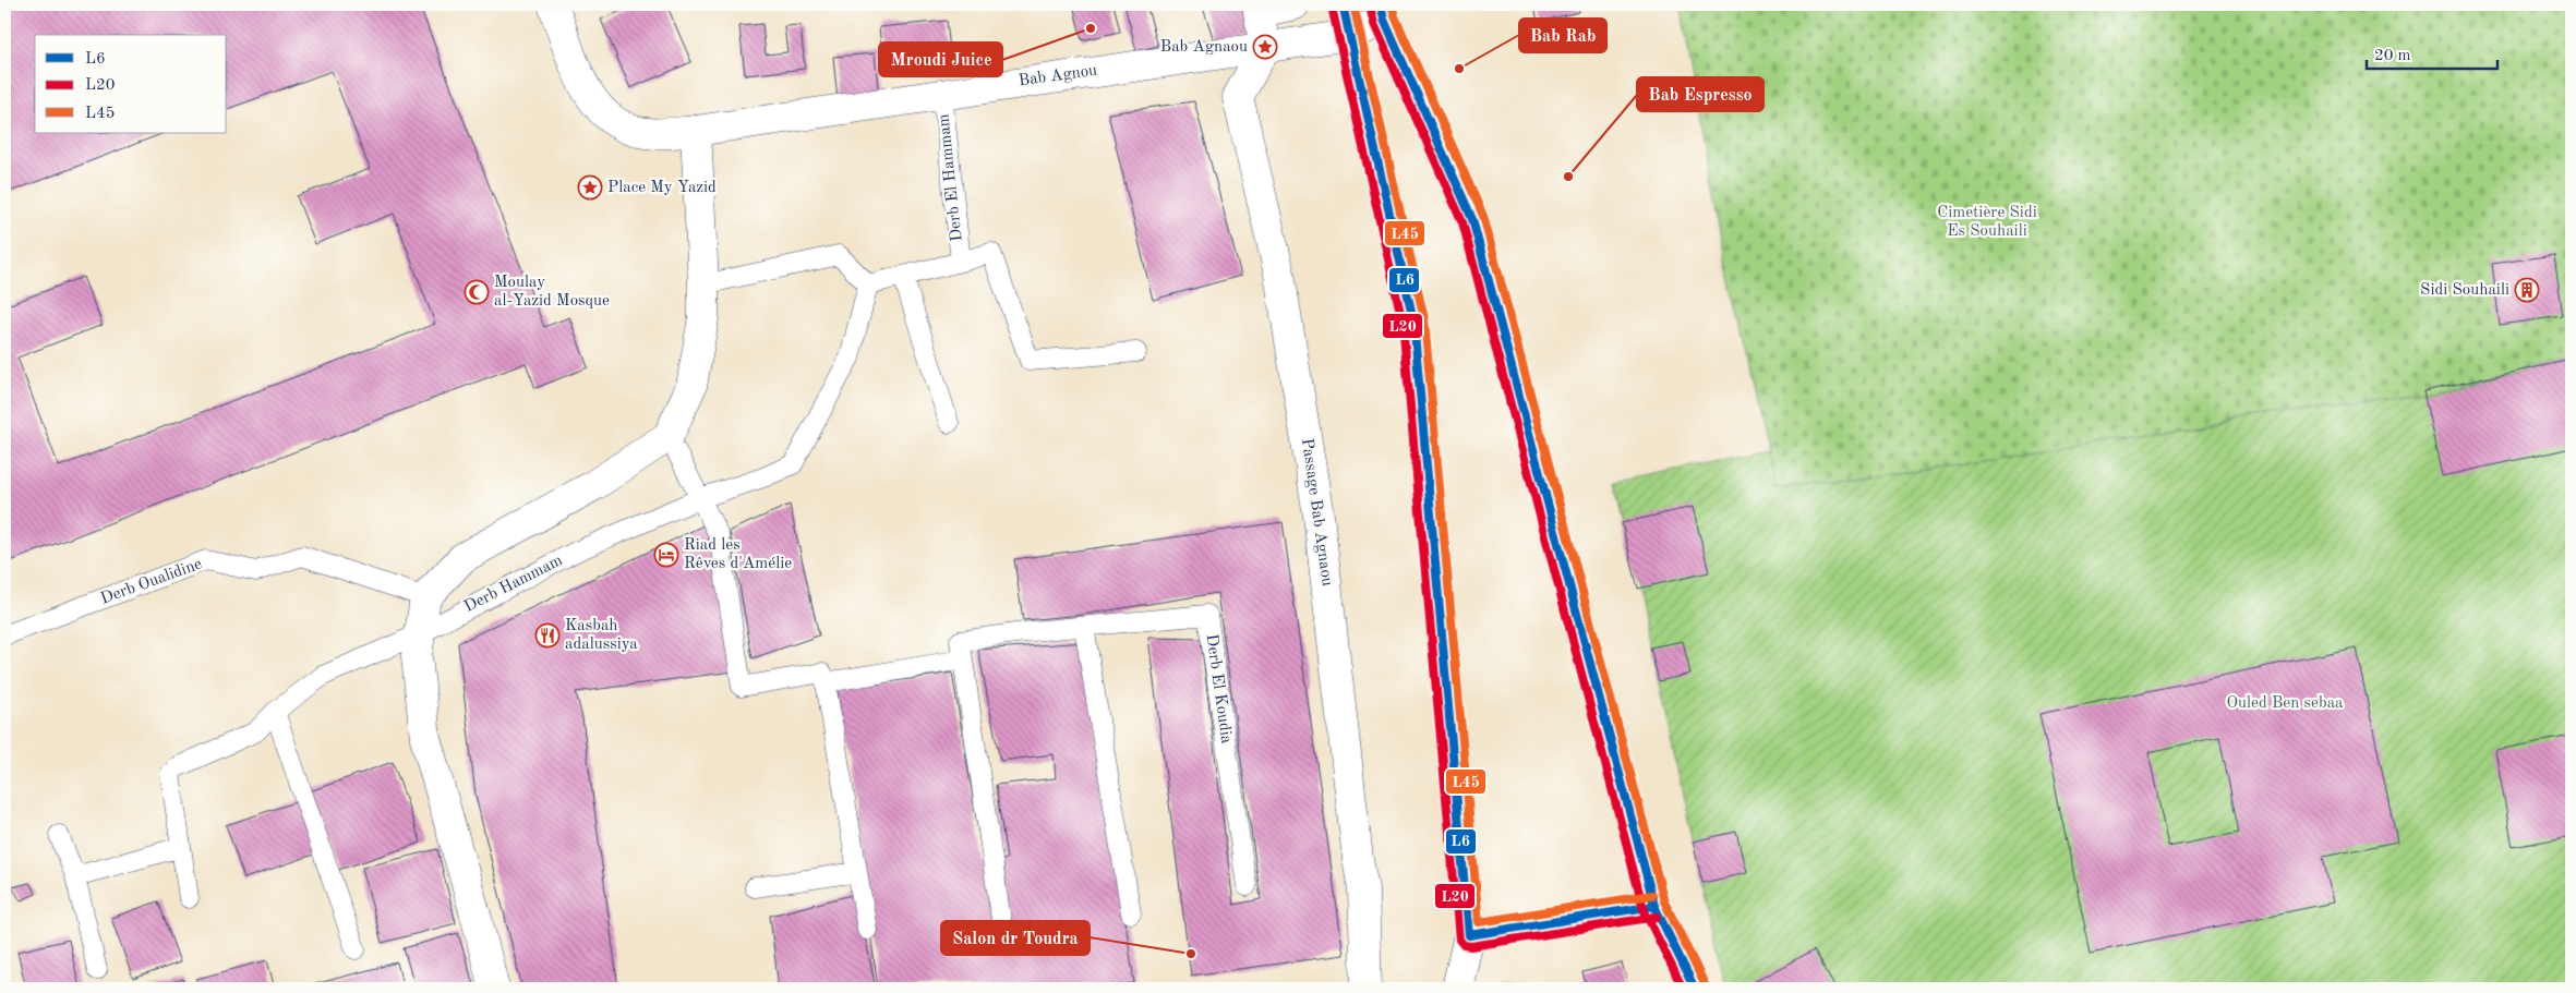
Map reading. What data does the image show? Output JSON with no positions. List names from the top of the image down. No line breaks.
{"streets":{"street":["Bab Agnou","Passage Bab Agnaou"],"lane":["Derb El Hammam","Derb Oualidine","Derb Hammam","Derb El Koudia"]},"crossings":[["Bab Agnou","Derb El Hammam"],["Bab Agnou","Passage Bab Agnaou"],["Derb El Hammam","Derb Hammam"]],"parks":["Cimetière Sidi Es Souhaili","Ouled Ben sebaa"],"places":{"other":["Mroudi Juice","Bab Rab","Bab Espresso","Salon dr Toudra"],"place":["Bab Agnaou","Place My Yazid"],"building":["Sidi Souhaili"],"mosque":["Moulay al-Yazid Mosque"],"hotel":["Riad les Rêves d'Amélie"],"restaurant":["Kasbah adalussiya"]},"lines":["transit line L6","transit line L45","transit line L20"],"legend":["L6","L20","L45"],"scale_bar":"20 m"}
